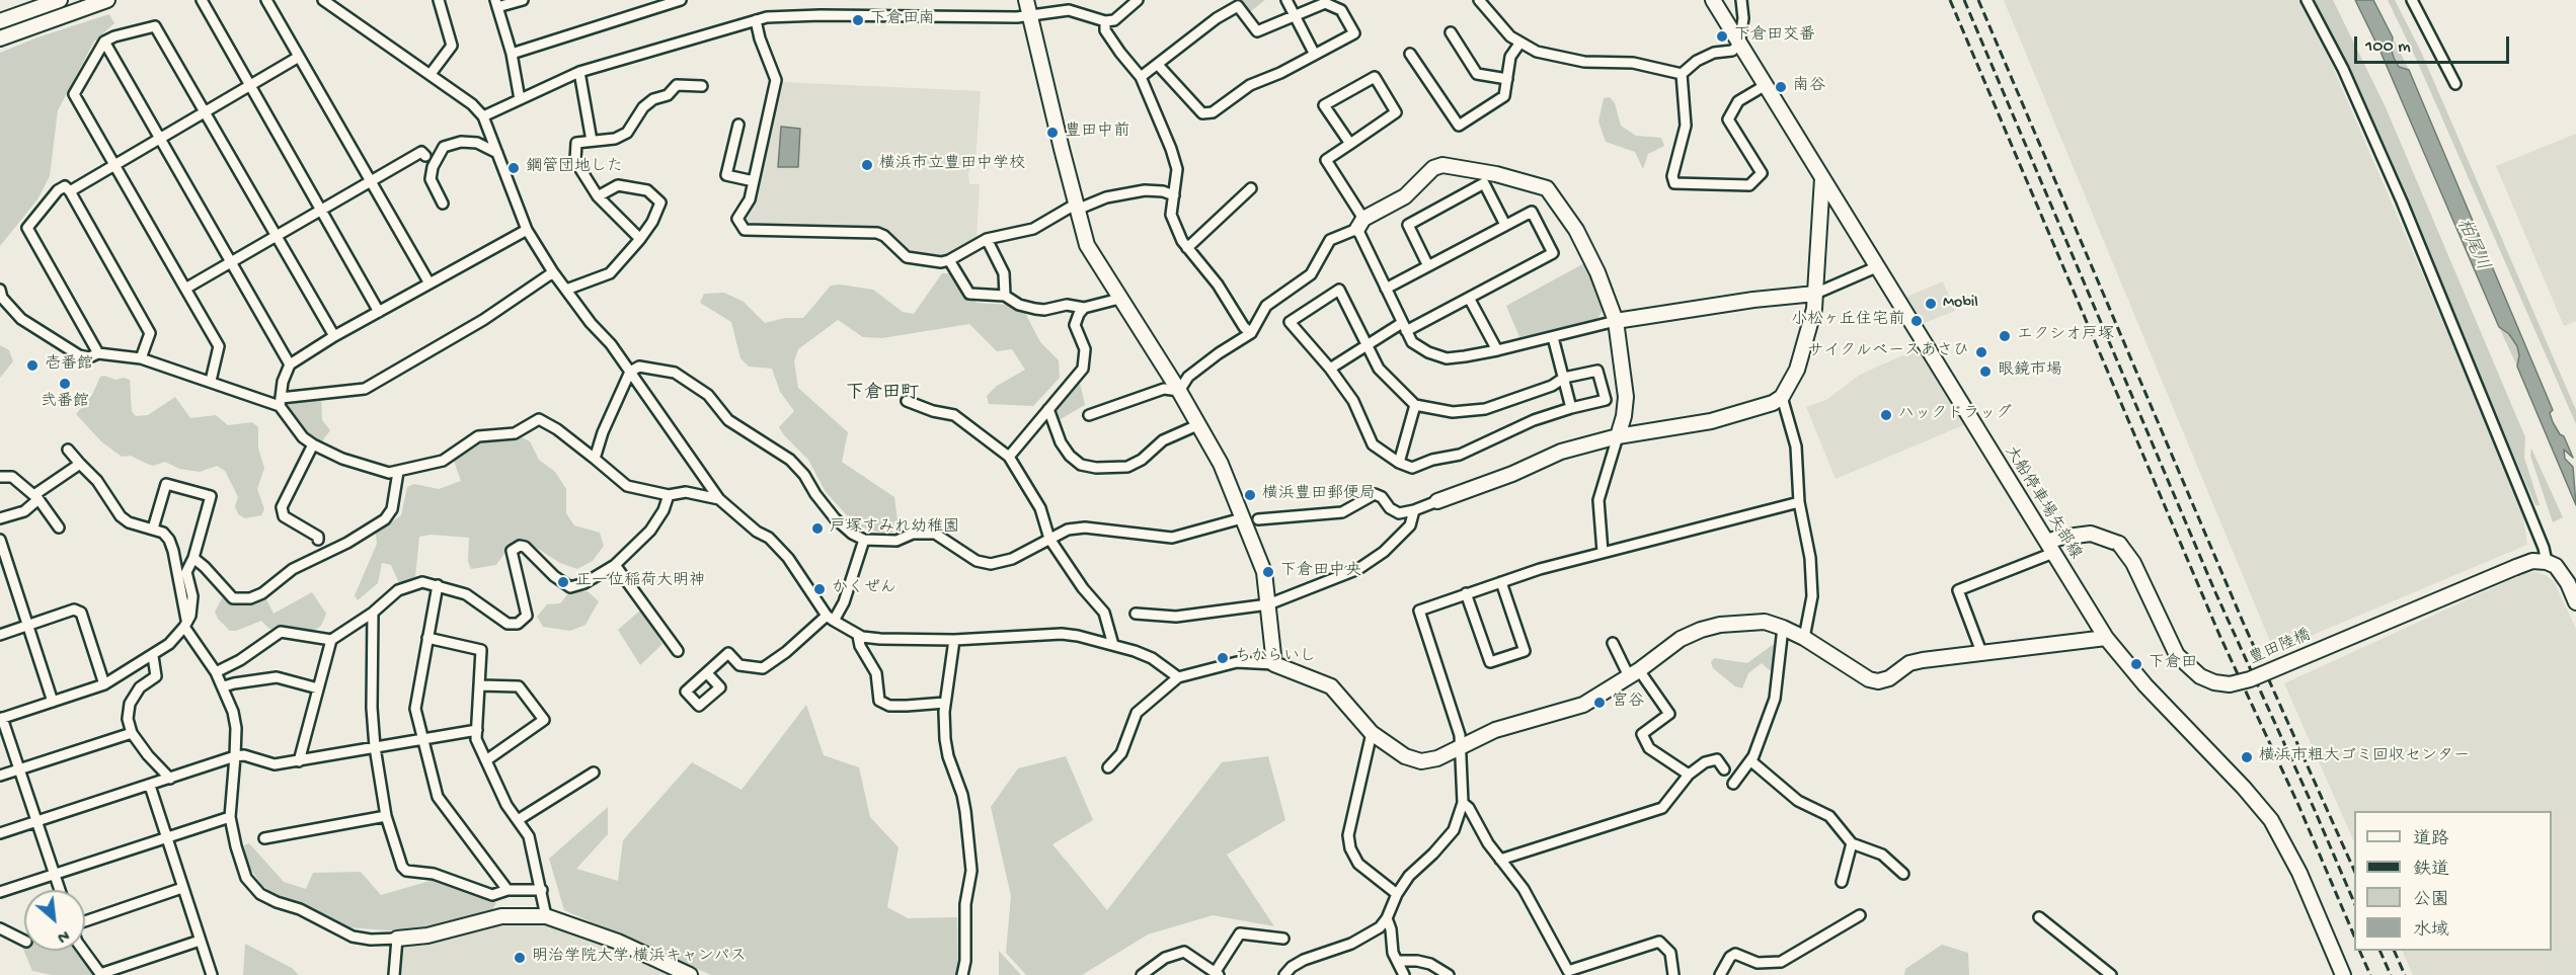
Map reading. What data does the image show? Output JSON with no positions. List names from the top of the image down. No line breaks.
{"streets":{"street":["大船停車場矢部線","豊田陸橋"]},"crossings":[["大船停車場矢部線","豊田陸橋"]],"districts":["下倉田町"],"water":["柏尾川"],"places":["下倉田南","下倉田交番","南谷","豊田中前","横浜市立豊田中学校","鋼管団地した","Mobil","小松ヶ丘住宅前","エクシオ戸塚","サイクルベースあさひ","壱番館","眼鏡市場","弐番館","ハックドラッグ","横浜豊田郵便局","戸塚すみれ幼稚園","下倉田中央","正一位稲荷大明神","かくぜん","ちからいし","下倉田","宮谷","横浜市粗大ゴミ回収センター","明治学院大学 横浜キャンパス"],"legend":["道路","鉄道","公園","水域"],"scale_bar":"100 m","north":"bottom right"}
